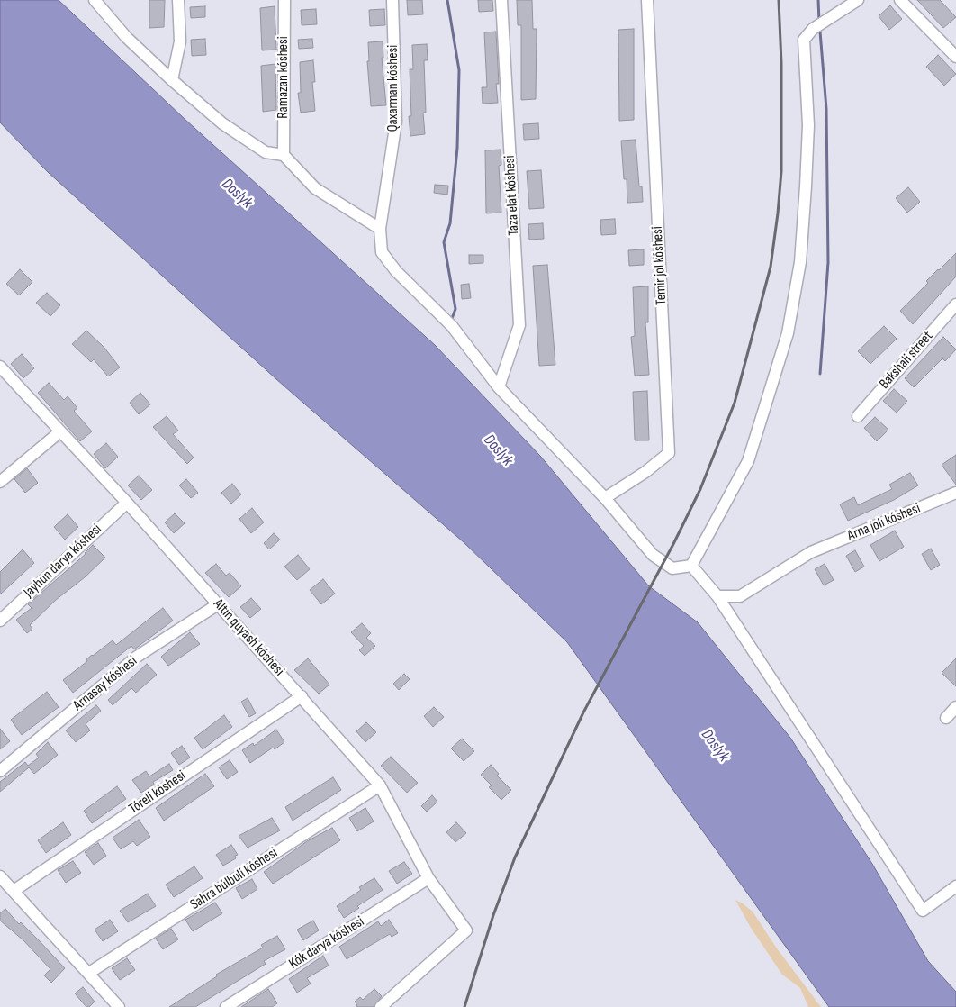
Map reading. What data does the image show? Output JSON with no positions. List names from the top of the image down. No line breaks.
{"streets":{"street":["Ramazan kóshesi","Qaxarman kóshesi","Taza elat kóshesi","Temir jol kóshesi","Bakshali street","Arna jolı kóshesi","Jayhun darya kóshesi","Altın quyash kóshesi","Arnasay kóshesi","Tóreli kóshesi","Sahra búlbuli kóshesi","Kók darya kóshesi"]},"crossings":[["Qaxarman kóshesi","Taza elat kóshesi"],["Qaxarman kóshesi","Temir jol kóshesi"],["Jayhun darya kóshesi","Altın quyash kóshesi"],["Altın quyash kóshesi","Arnasay kóshesi"],["Altın quyash kóshesi","Tóreli kóshesi"],["Altın quyash kóshesi","Sahra búlbuli kóshesi"],["Altın quyash kóshesi","Kók darya kóshesi"]],"water":["Doslyk"]}
